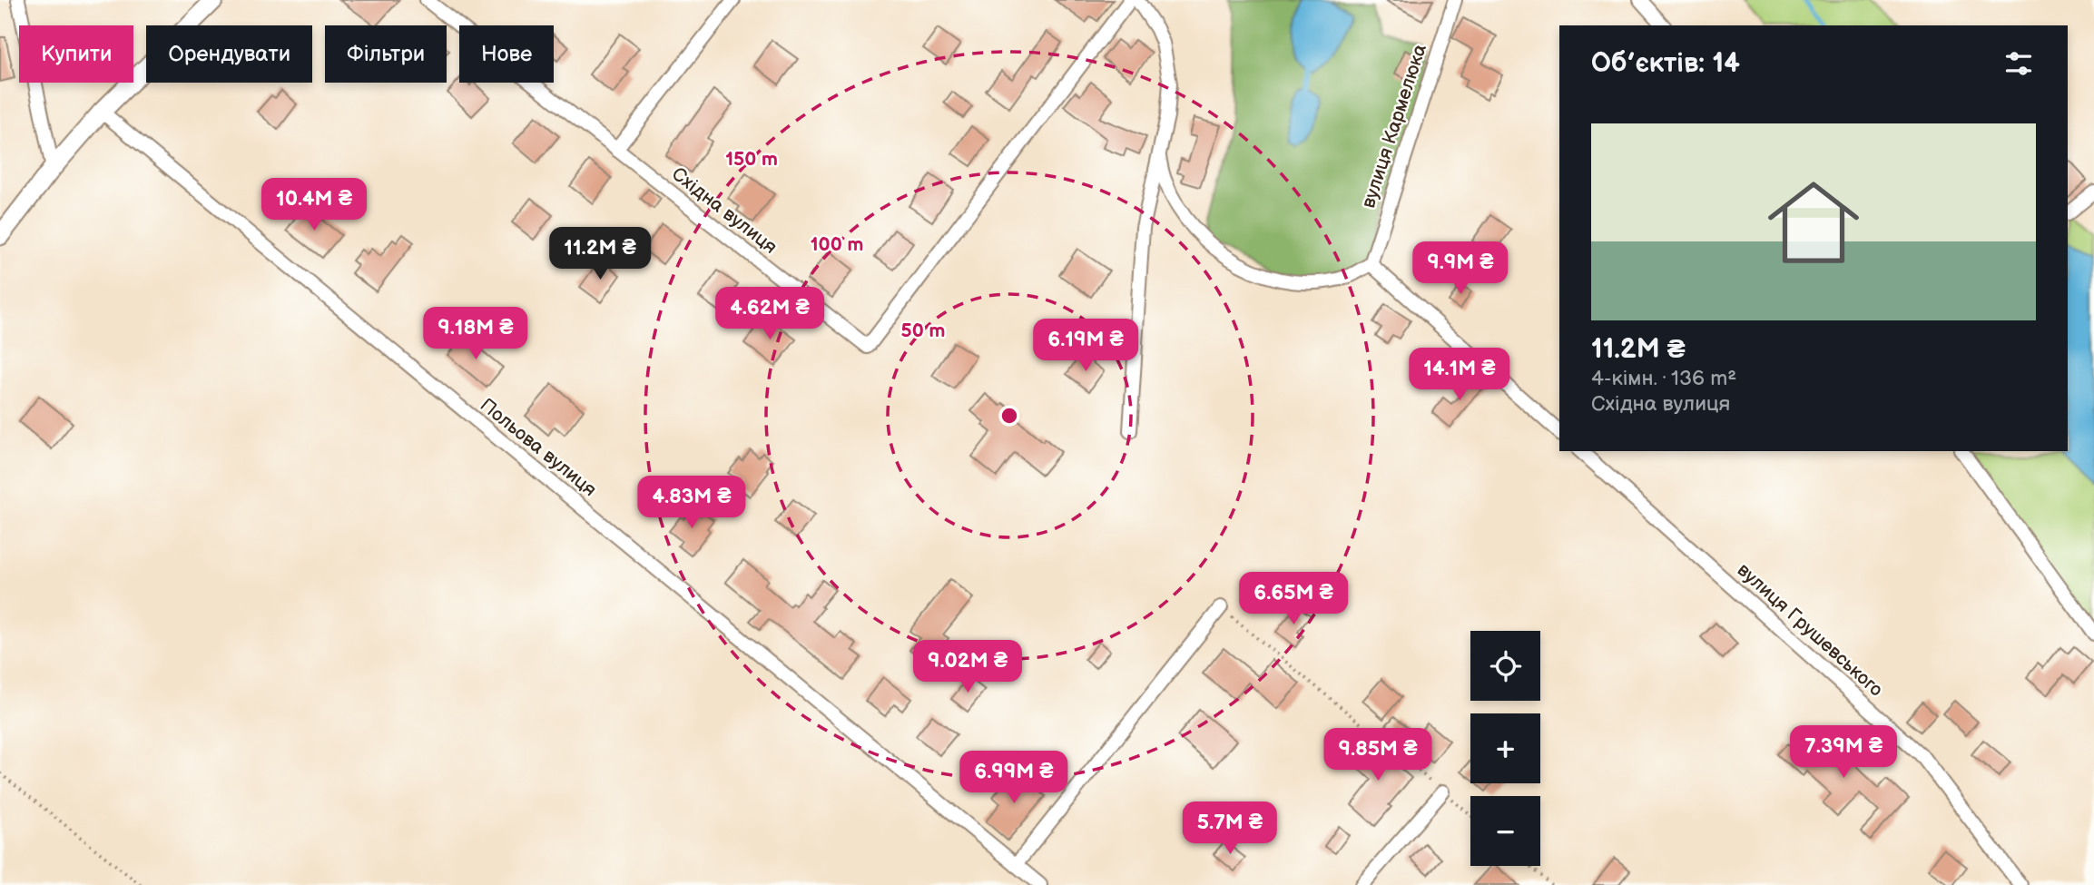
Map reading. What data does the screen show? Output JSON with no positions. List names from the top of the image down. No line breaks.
{"streets":{"street":["вулиця Кармелюка","Східна вулиця","Польова вулиця","вулиця Грушевського"]},"page":{"chip":["Купити","Орендувати","Фільтри","Нове"],"heading":"Об’єктів: 14","list":[{"name":"11.2M ₴","note":"4-кімн. · 136 m² · Східна вулиця"}],"price":["10.4M ₴","11.2M ₴","9.9M ₴","4.62M ₴","9.18M ₴","6.19M ₴","14.1M ₴","4.83M ₴","6.65M ₴","9.02M ₴","7.39M ₴","9.85M ₴","6.99M ₴","5.7M ₴"],"map_buttons":["+","−"]},"rings":["150 m","100 m","50 m"]}
